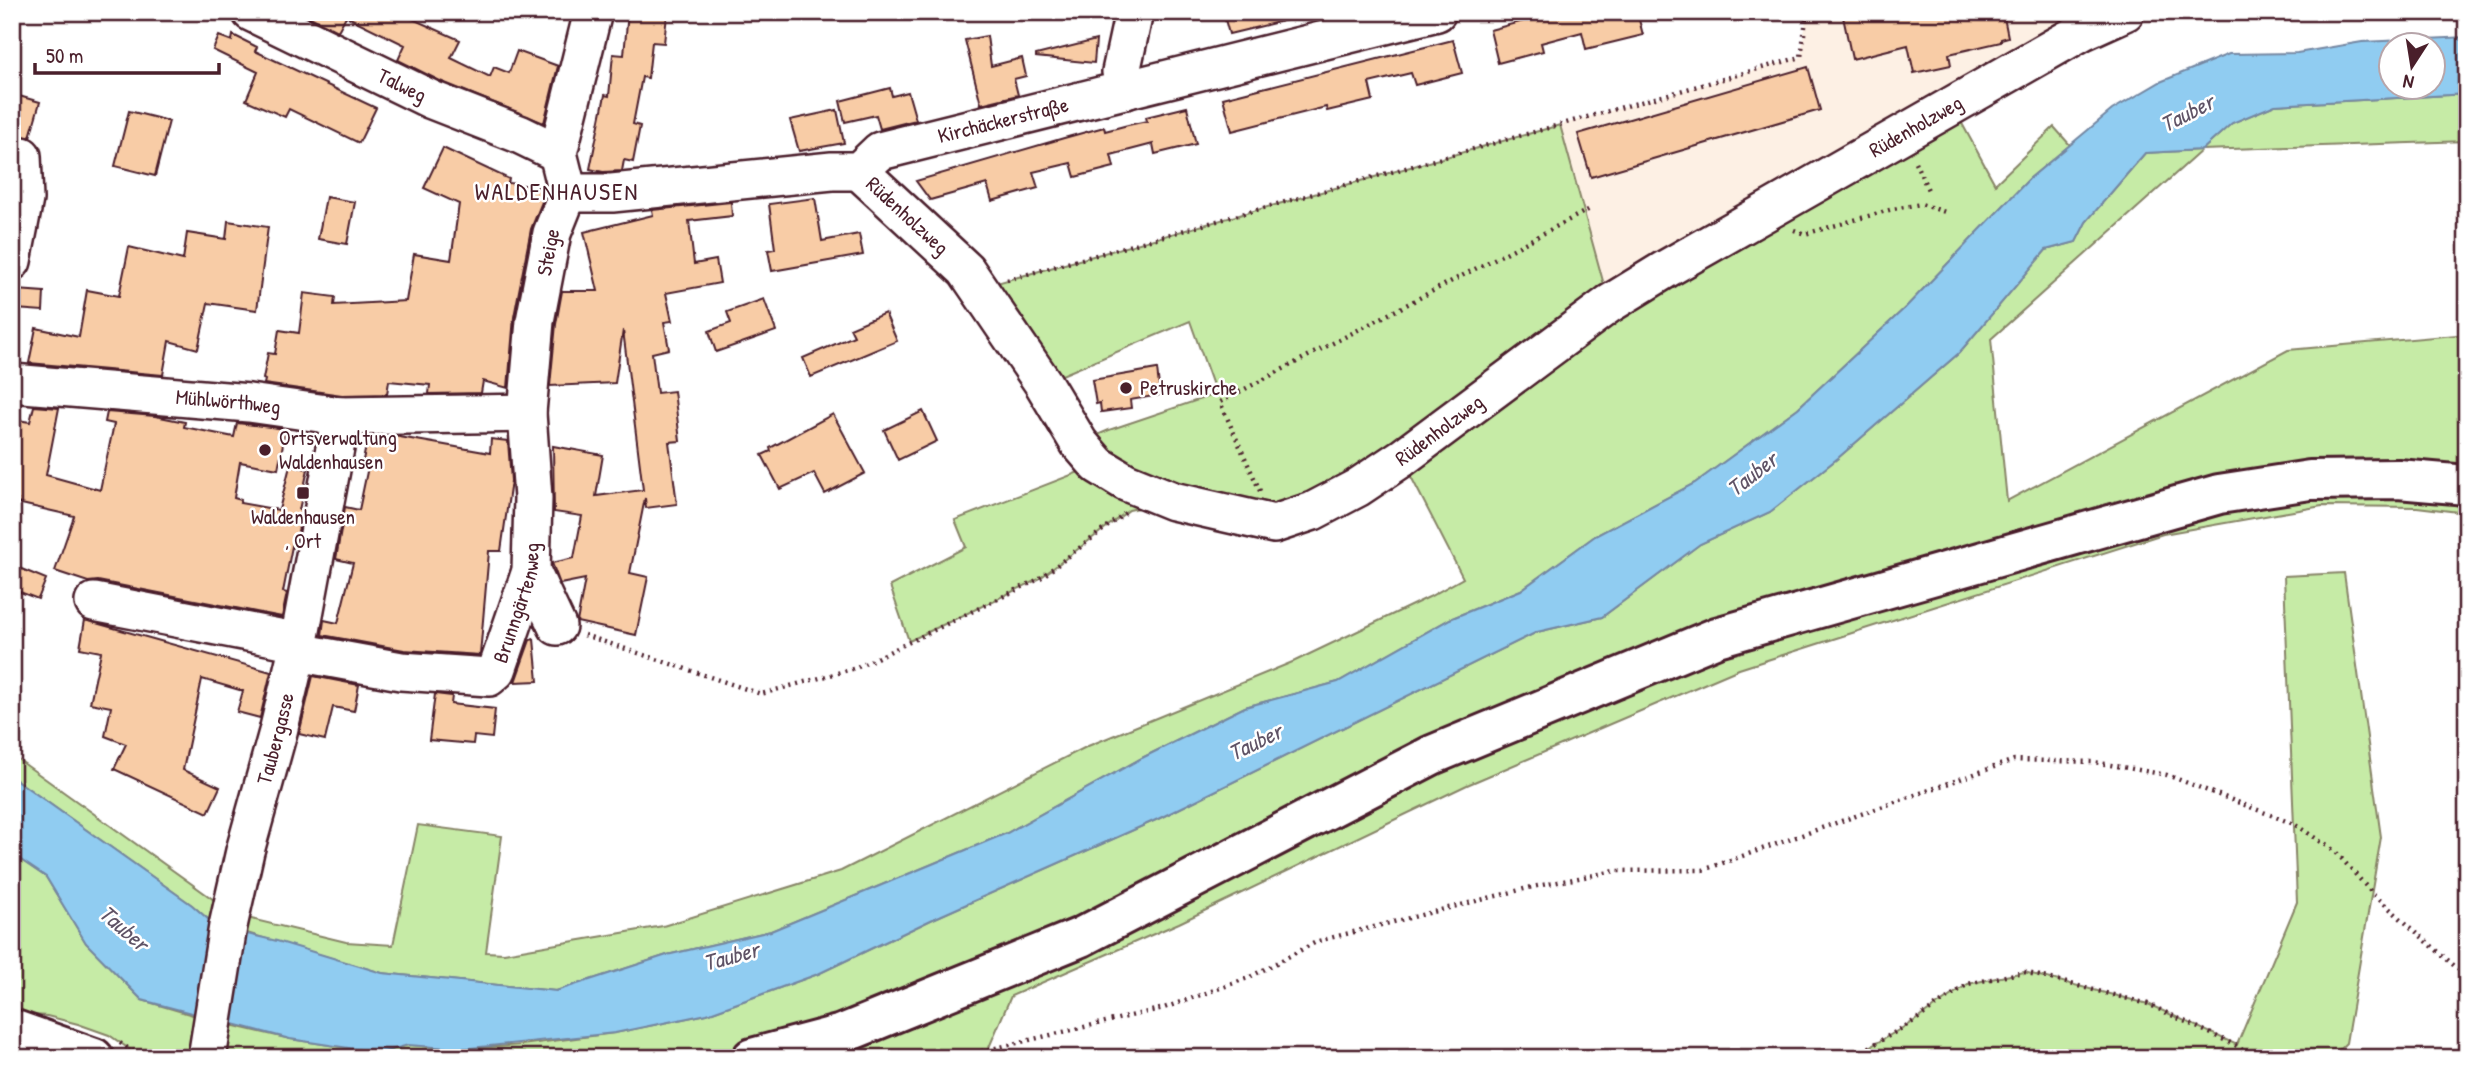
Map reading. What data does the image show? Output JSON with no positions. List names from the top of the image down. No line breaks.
{"streets":{"street":["Talweg","Kirchäckerstraße","Rüdenholzweg","Steige","Mühlwörthweg","Brunngärtenweg","Taubergasse"]},"crossings":[["Kirchäckerstraße","Rüdenholzweg"],["Steige","Mühlwörthweg"],["Steige","Brunngärtenweg"],["Mühlwörthweg","Brunngärtenweg"],["Mühlwörthweg","Taubergasse"],["Brunngärtenweg","Taubergasse"]],"districts":["WALDENHAUSEN"],"water":["Tauber"],"places":{"other":["Petruskirche","Ortsverwaltung Waldenhausen"],"transit":["Waldenhausen , Ort"]},"scale_bar":"50 m","north":"bottom"}
